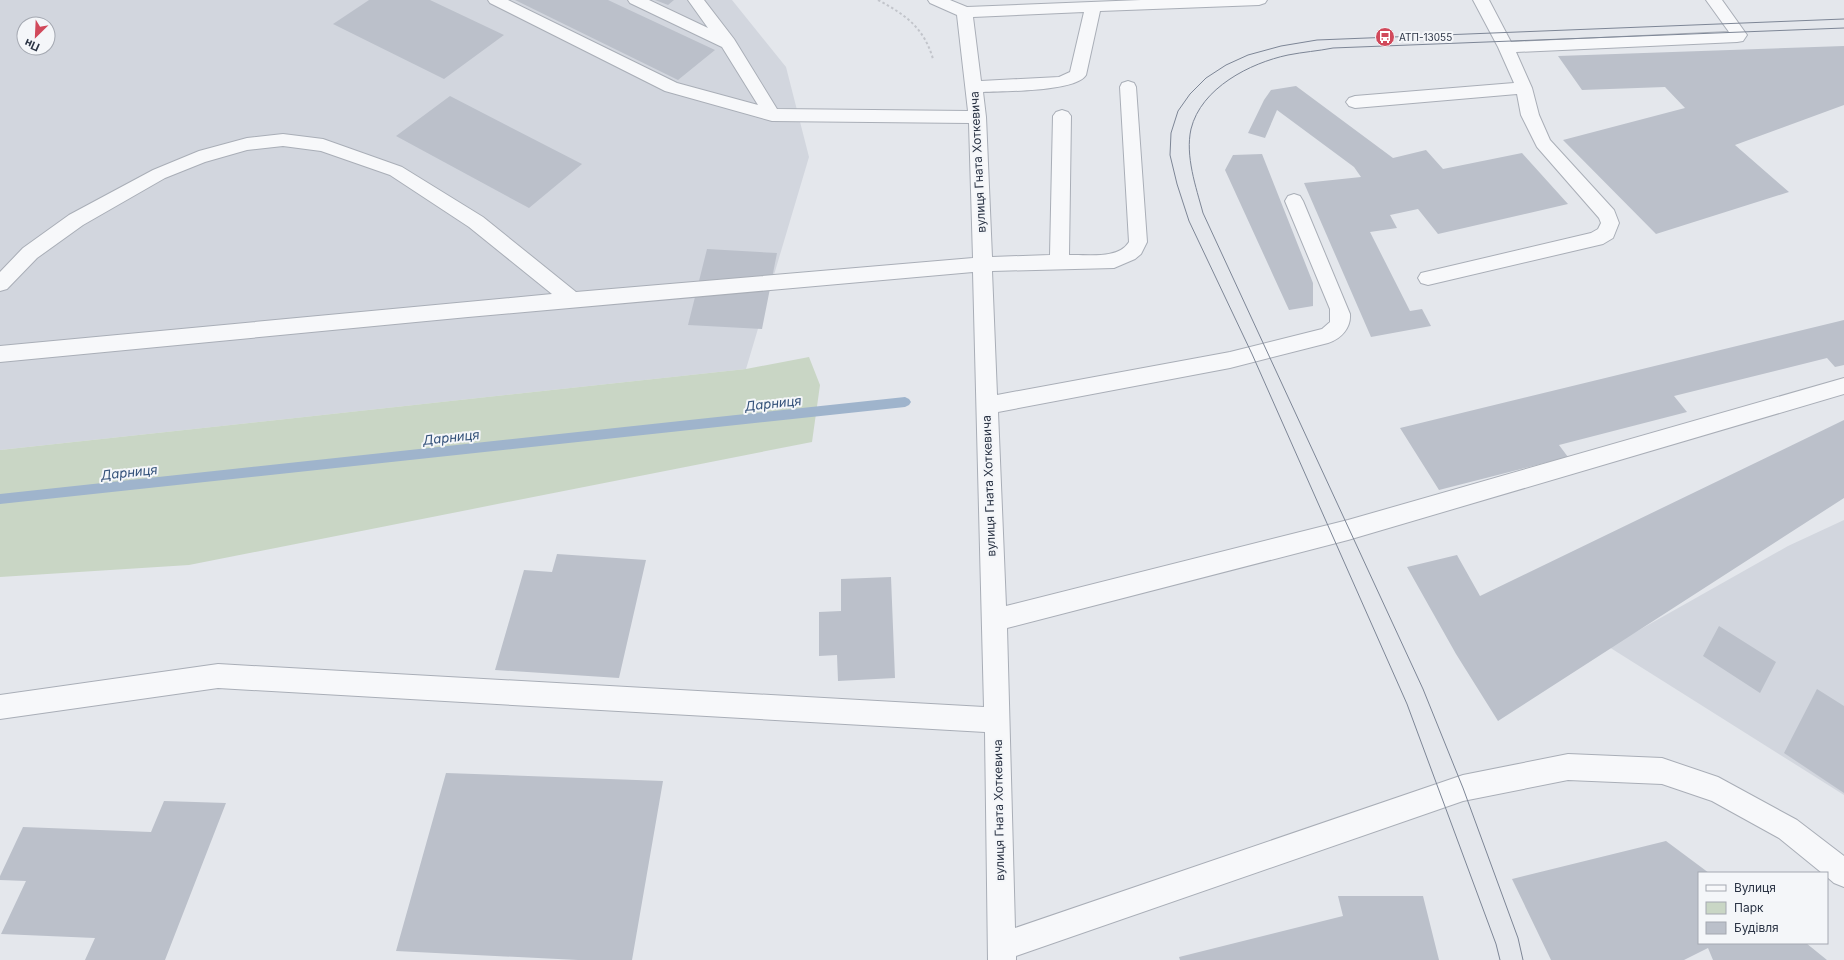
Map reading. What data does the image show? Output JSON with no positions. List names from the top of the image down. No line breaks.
{"streets":{"street":["вулиця Гната Хоткевича"]},"water":["Дарниця"],"places":{"bus stop":["АТП-13055"]},"legend":["Вулиця","Парк","Будівля"],"north":"bottom left"}
